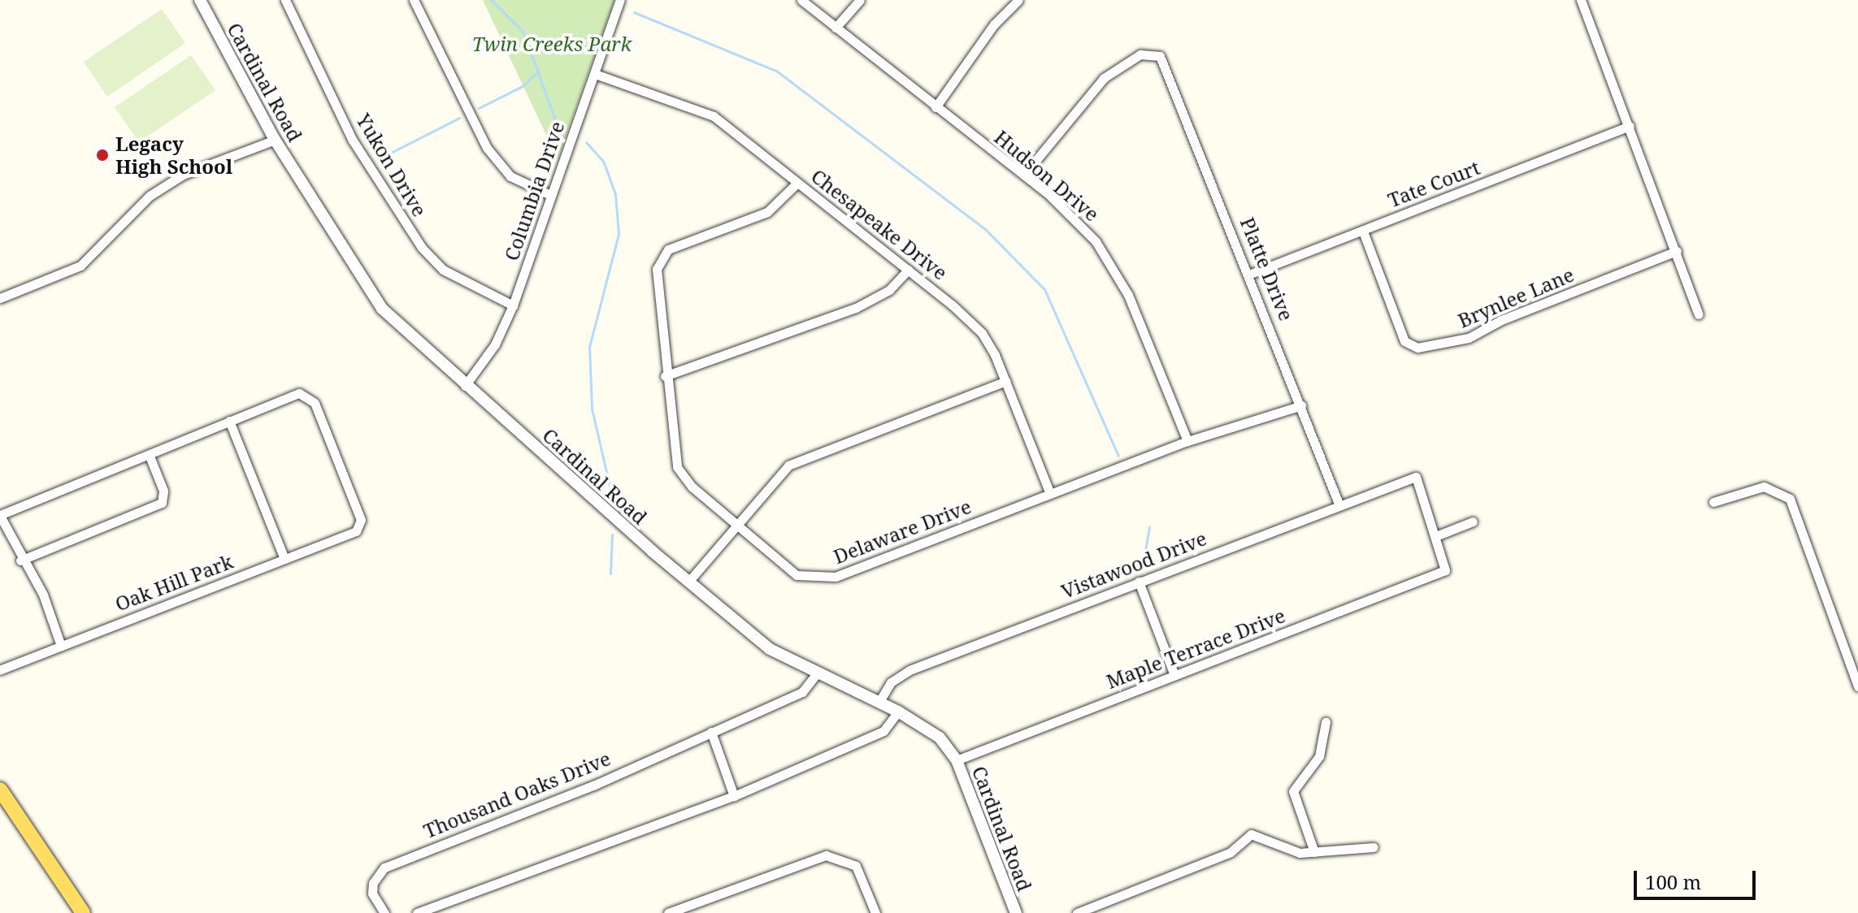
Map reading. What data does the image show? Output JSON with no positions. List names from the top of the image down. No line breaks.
{"streets":{"street":["Cardinal Road","Yukon Drive","Hudson Drive","Tate Court","Columbia Drive","Chesapeake Drive","Platte Drive","Brynlee Lane","Delaware Drive","Vistawood Drive","Oak Hill Park","Maple Terrace Drive","Thousand Oaks Drive"]},"crossings":[["Cardinal Road","Columbia Drive"],["Cardinal Road","Vistawood Drive"],["Cardinal Road","Maple Terrace Drive"],["Cardinal Road","Thousand Oaks Drive"],["Yukon Drive","Columbia Drive"],["Hudson Drive","Platte Drive"],["Hudson Drive","Delaware Drive"],["Tate Court","Platte Drive"],["Tate Court","Brynlee Lane"],["Columbia Drive","Chesapeake Drive"],["Chesapeake Drive","Delaware Drive"],["Platte Drive","Delaware Drive"],["Platte Drive","Vistawood Drive"],["Vistawood Drive","Maple Terrace Drive"]],"parks":["Twin Creeks Park"],"places":["Legacy High School"],"scale_bar":"100 m"}
